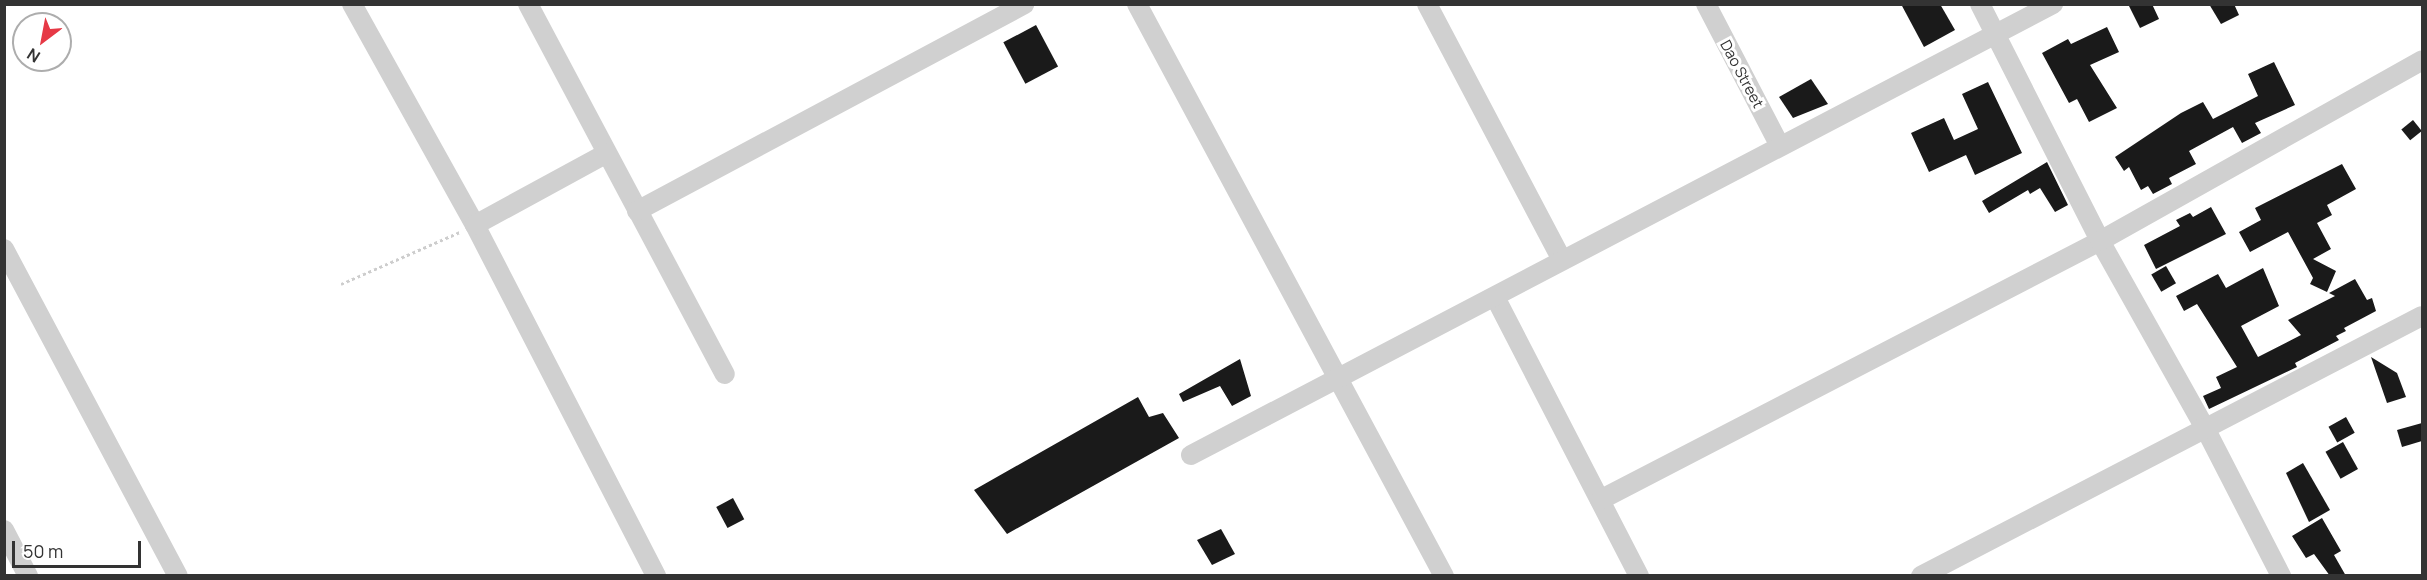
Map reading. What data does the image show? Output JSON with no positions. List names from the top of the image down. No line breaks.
{"streets":{"street":["Dao Street"]},"scale_bar":"50 m","north":"bottom left"}
